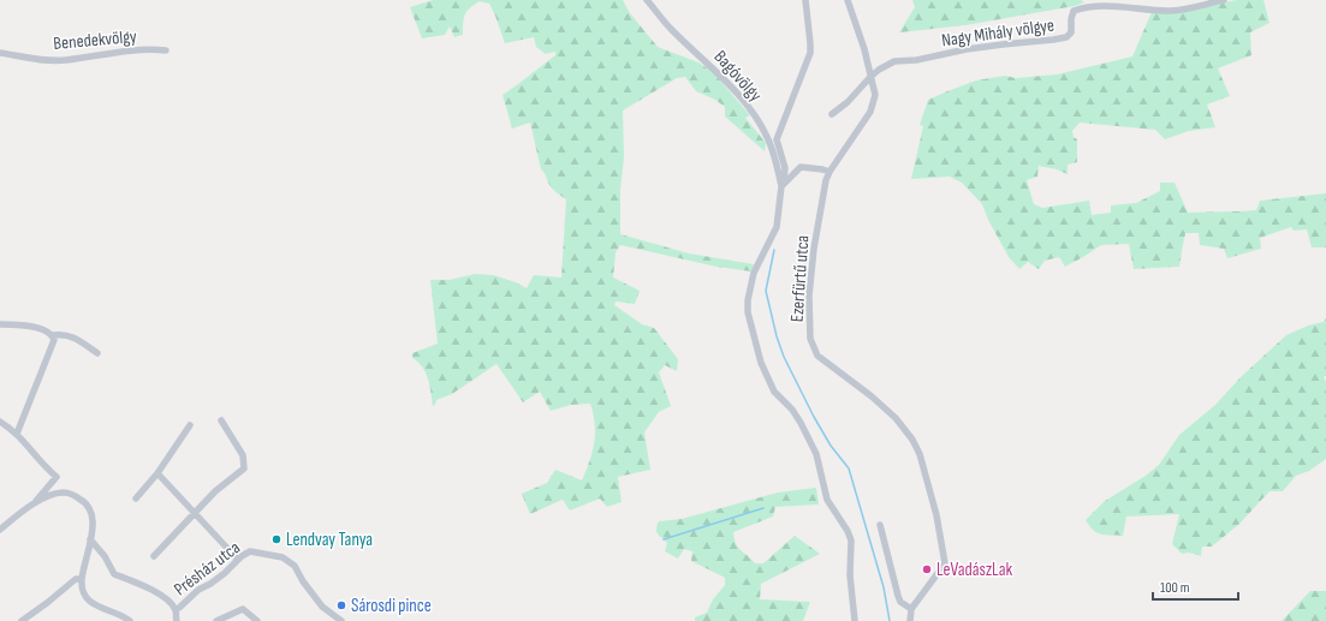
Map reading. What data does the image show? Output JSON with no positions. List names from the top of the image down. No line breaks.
{"streets":{"street":["Nagy Mihály völgye","Benedekvölgy","Bagóvölgy","Ezerfürtű utca","Présház utca"]},"crossings":[["Nagy Mihály völgye","Ezerfürtű utca"]],"places":["Lendvay Tanya","LeVadászLak","Sárosdi pince"],"scale_bar":"100 m"}
